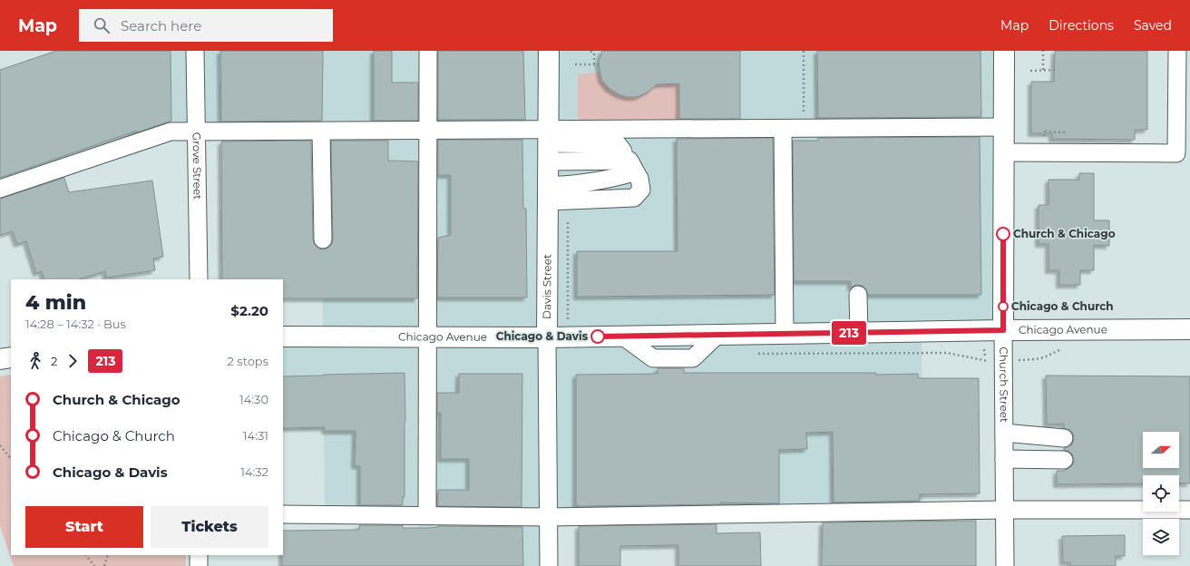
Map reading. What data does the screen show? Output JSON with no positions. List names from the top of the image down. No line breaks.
{"streets":{"main road":["Davis Street","Chicago Avenue","Church Street"],"street":["Grove Street"]},"crossings":[["Davis Street","Chicago Avenue"],["Chicago Avenue","Church Street"]],"places":["Church & Chicago","Chicago & Church","Chicago & Davis"],"lines":["bus line 213"],"north":"right","page":{"header":"Map","search":"Search here","nav":["Map","Directions","Saved"],"on_map":"213","heading":["4 min","14:28 – 14:32 · Bus","$2.20"],"legs":["2","213","2 stops"],"list":[{"name":"Church & Chicago","value":"14:30"},{"name":"Chicago & Church","value":"14:31"},{"name":"Chicago & Davis","value":"14:32"}],"buttons":["Start","Tickets"]}}
